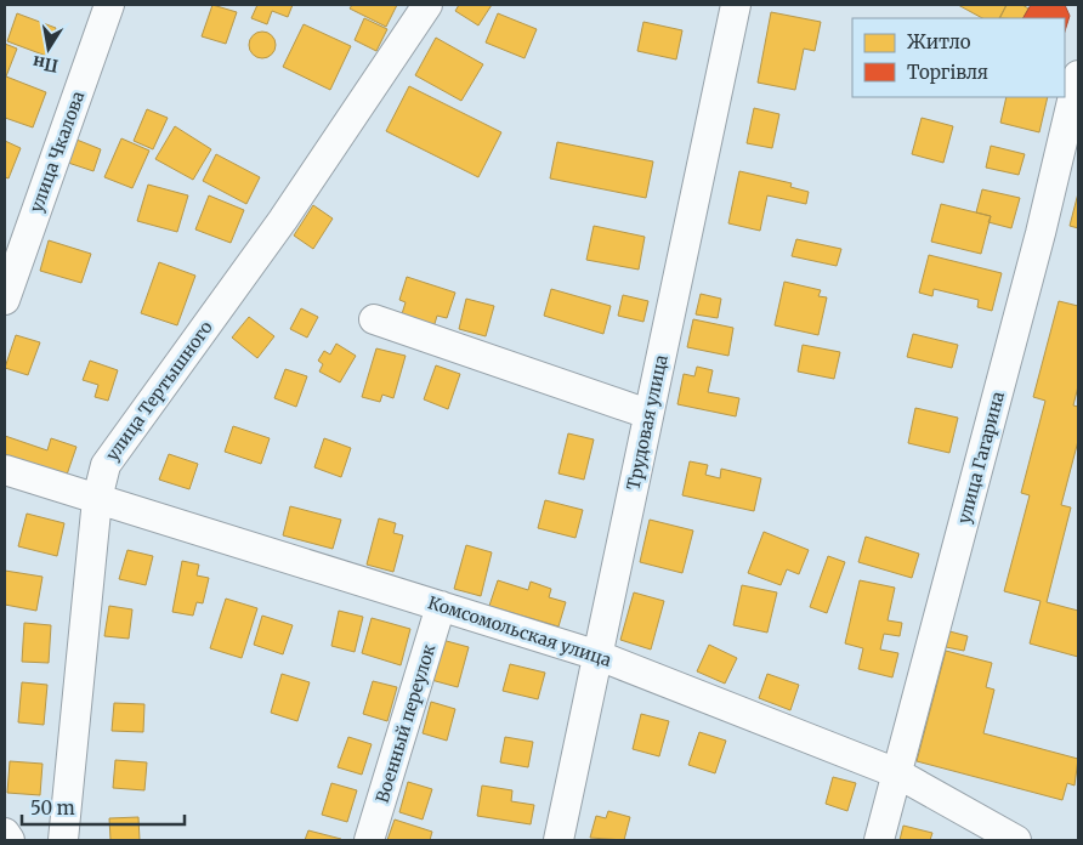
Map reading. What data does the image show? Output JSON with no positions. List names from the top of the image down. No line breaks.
{"streets":{"street":["улица Чкалова","улица Тертышного","Трудовая улица","улица Гагарина","Комсомольская улица","Военный переулок"]},"crossings":[["улица Тертышного","Комсомольская улица"],["Трудовая улица","Комсомольская улица"],["улица Гагарина","Комсомольская улица"],["Комсомольская улица","Военный переулок"]],"legend":["Житло","Торгівля"],"scale_bar":"50 m","north":"bottom"}
